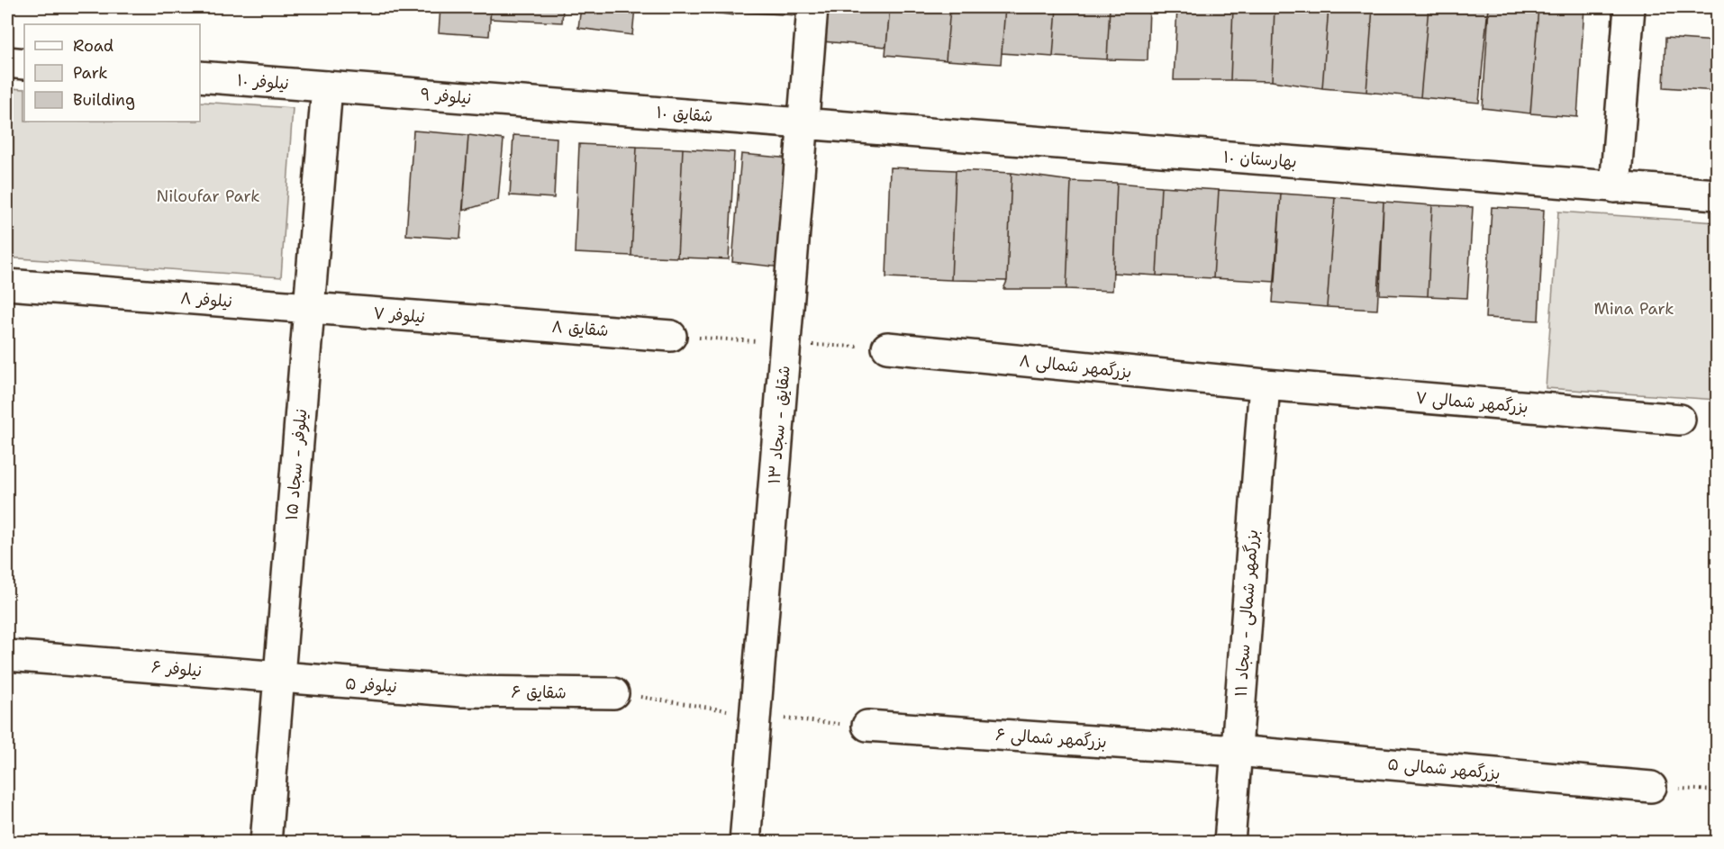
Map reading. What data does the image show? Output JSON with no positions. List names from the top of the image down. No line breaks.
{"streets":{"street":["نیلوفر ۱۰","نیلوفر ۹","شقایق ۱۰","بهارستان ۱۰","نیلوفر ۸","نیلوفر ۷","شقایق ۸","بزرگمهر شمالی ۸","بزرگمهر شمالی ۷","شقایق - سجاد ۱۳","نیلوفر - سجاد ۱۵","بزرگمهر شمالی - سجاد ۱۱","نیلوفر ۶","نیلوفر ۵","شقایق ۶","بزرگمهر شمالی ۶","بزرگمهر شمالی ۵"]},"crossings":[["نیلوفر ۱۰","نیلوفر ۹"],["نیلوفر ۱۰","نیلوفر - سجاد ۱۵"],["نیلوفر ۹","شقایق ۱۰"],["نیلوفر ۹","نیلوفر - سجاد ۱۵"],["شقایق ۱۰","بهارستان ۱۰"],["شقایق ۱۰","شقایق - سجاد ۱۳"],["بهارستان ۱۰","شقایق - سجاد ۱۳"],["نیلوفر ۸","نیلوفر ۷"],["نیلوفر ۸","نیلوفر - سجاد ۱۵"],["نیلوفر ۷","شقایق ۸"],["نیلوفر ۷","نیلوفر - سجاد ۱۵"],["بزرگمهر شمالی ۸","بزرگمهر شمالی ۷"],["بزرگمهر شمالی ۸","بزرگمهر شمالی - سجاد ۱۱"],["بزرگمهر شمالی ۷","بزرگمهر شمالی - سجاد ۱۱"],["نیلوفر - سجاد ۱۵","نیلوفر ۶"],["نیلوفر - سجاد ۱۵","نیلوفر ۵"],["بزرگمهر شمالی - سجاد ۱۱","بزرگمهر شمالی ۶"],["بزرگمهر شمالی - سجاد ۱۱","بزرگمهر شمالی ۵"],["نیلوفر ۶","نیلوفر ۵"],["نیلوفر ۵","شقایق ۶"],["بزرگمهر شمالی ۶","بزرگمهر شمالی ۵"]],"parks":["Niloufar Park","Mina Park"],"legend":["Road","Park","Building"]}
